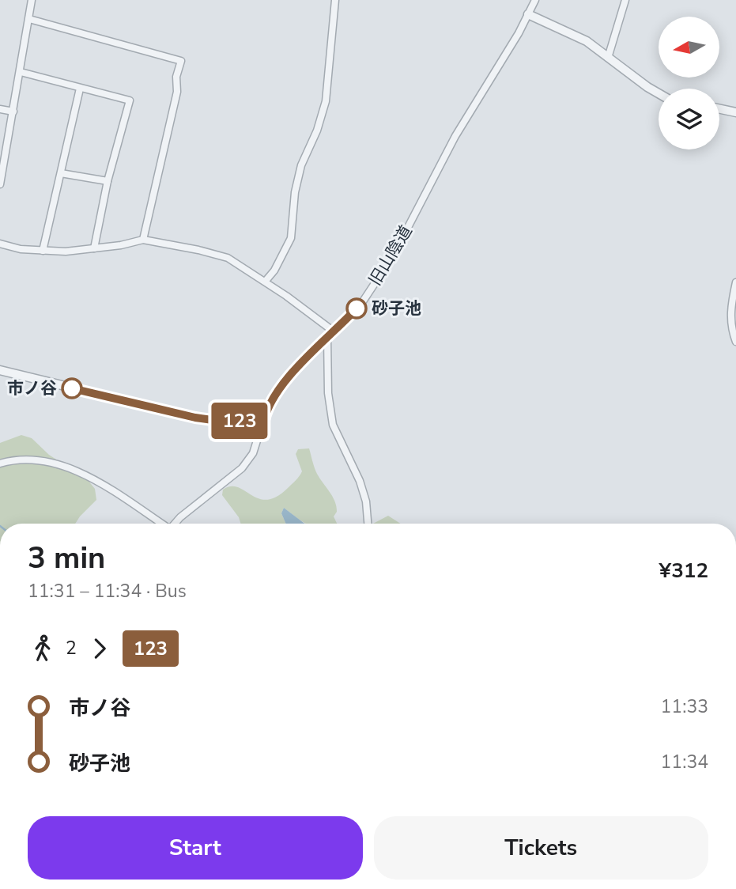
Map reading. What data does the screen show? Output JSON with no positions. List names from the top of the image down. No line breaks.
{"streets":{"street":["旧山陰道"]},"places":["砂子池","市ノ谷"],"lines":["bus line 123"],"north":"left","page":{"on_map":"123","heading":["3 min","11:31 – 11:34 · Bus","¥312"],"legs":["2","123"],"list":[{"name":"市ノ谷","value":"11:33"},{"name":"砂子池","value":"11:34"}],"buttons":["Start","Tickets"]}}
